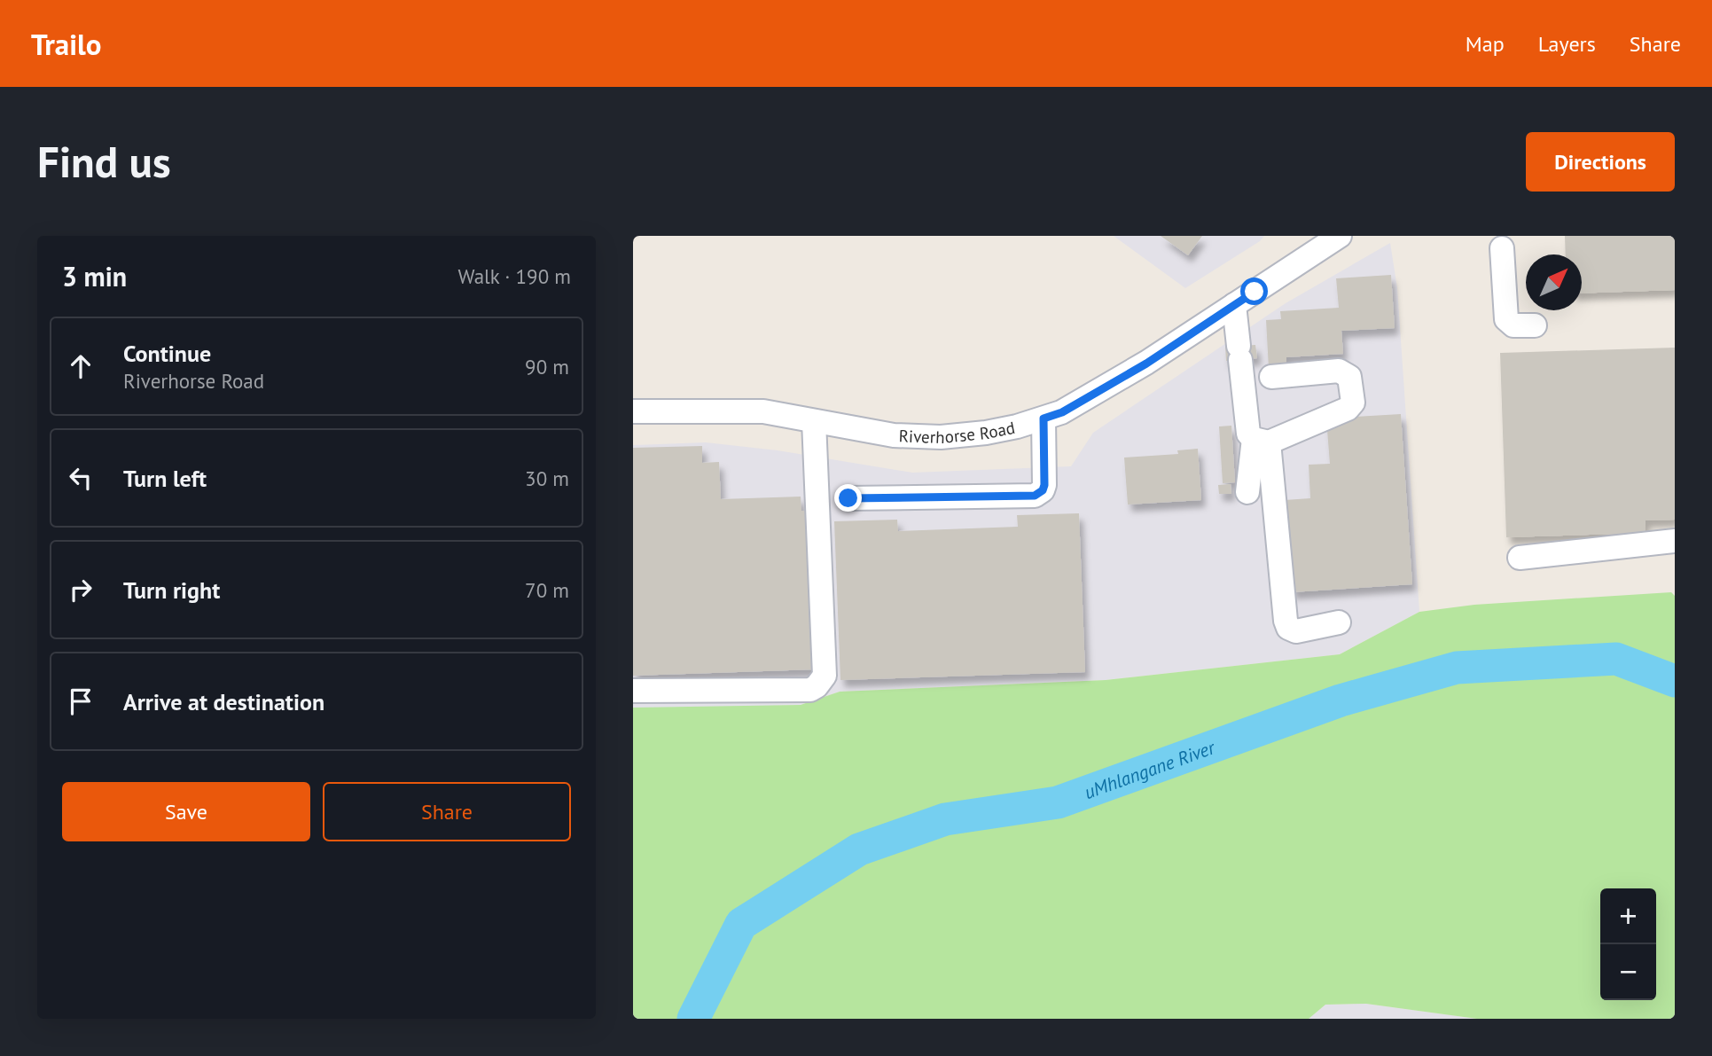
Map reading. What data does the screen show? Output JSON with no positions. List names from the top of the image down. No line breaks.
{"streets":{"lane":["Riverhorse Road"]},"water":["uMhlangane River"],"north":"top right","page":{"header":"Trailo","nav":["Map","Layers","Share"],"buttons":["Directions",["Save","Share"]],"title":"Find us","heading":["3 min","Walk · 190 m"],"list":[["Continue","Riverhorse Road","90 m"],["Turn left","30 m"],["Turn right","70 m"],"Arrive at destination"],"map_buttons":["+","−"]}}
